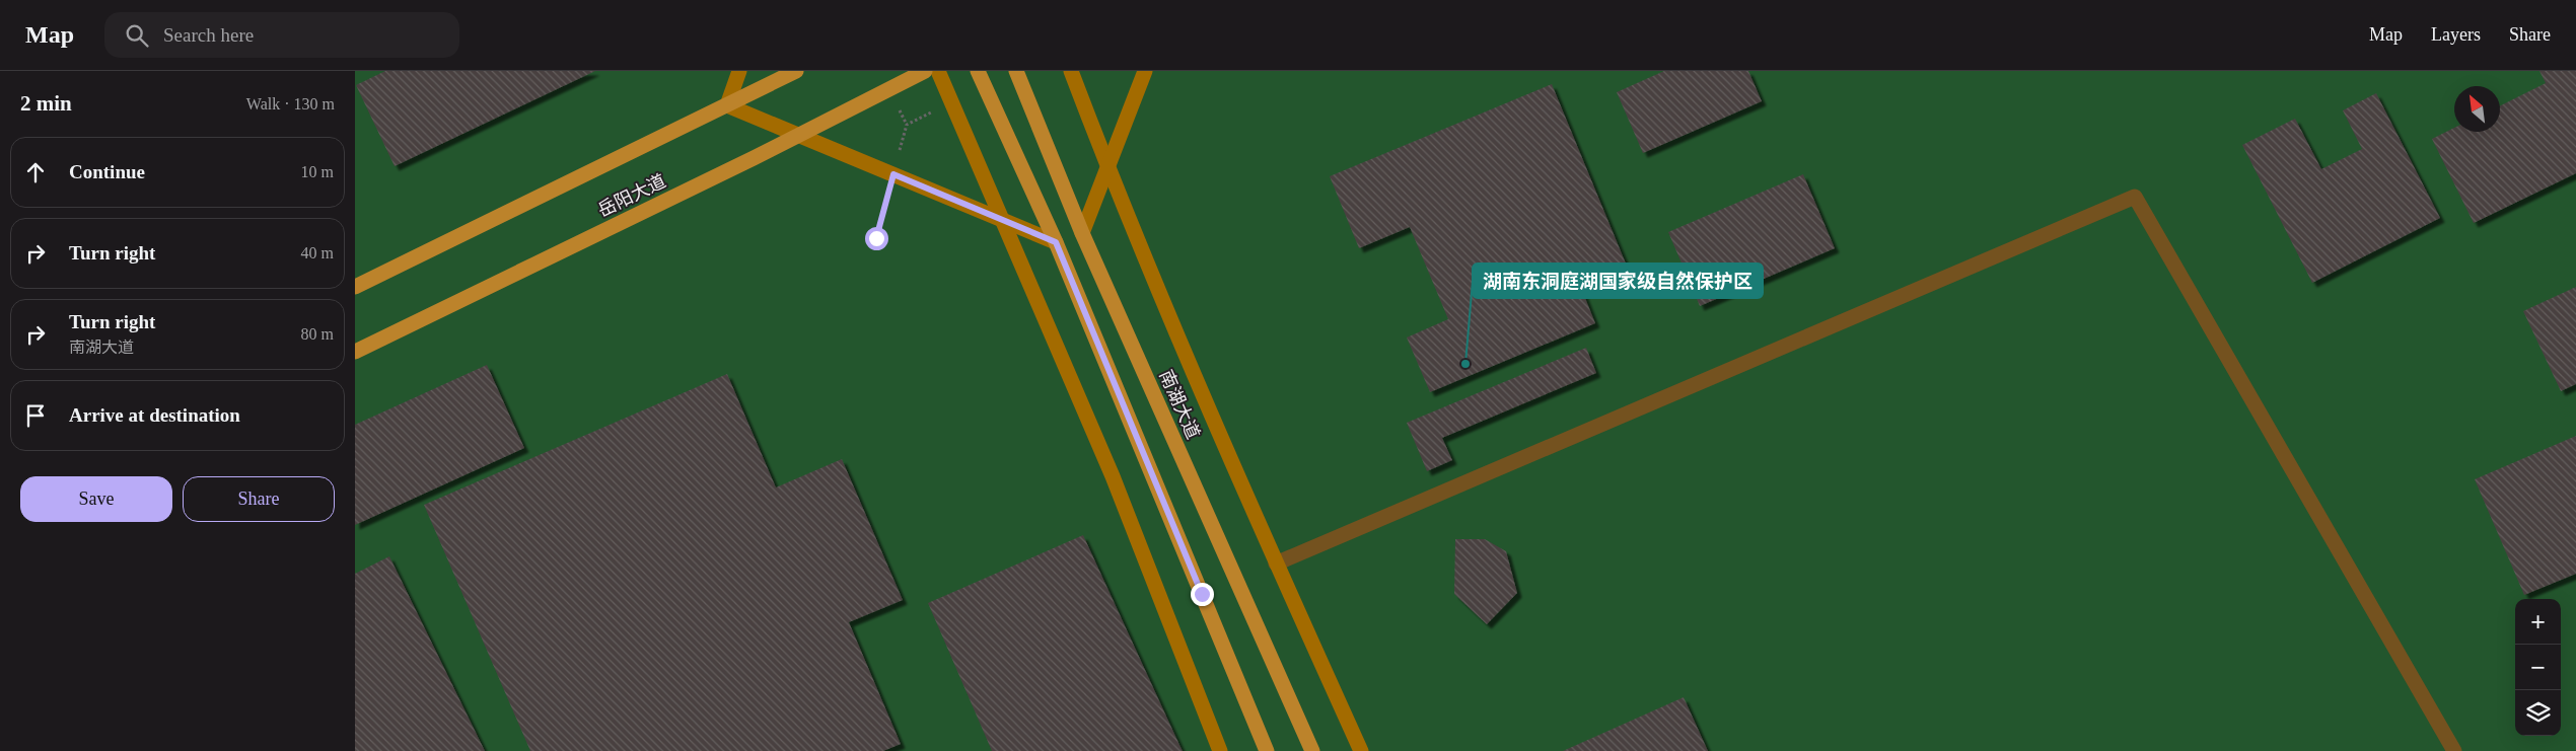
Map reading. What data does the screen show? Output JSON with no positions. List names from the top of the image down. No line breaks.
{"streets":{"main road":["岳阳大道","南湖大道"]},"places":["湖南东洞庭湖国家级自然保护区"],"north":"top left","page":{"header":"Map","search":"Search here","nav":["Map","Layers","Share"],"heading":["2 min","Walk · 130 m"],"list":[["Continue","10 m"],["Turn right","40 m"],["Turn right","南湖大道","80 m"],"Arrive at destination"],"buttons":["Save","Share"],"map_buttons":["+","−"]}}
